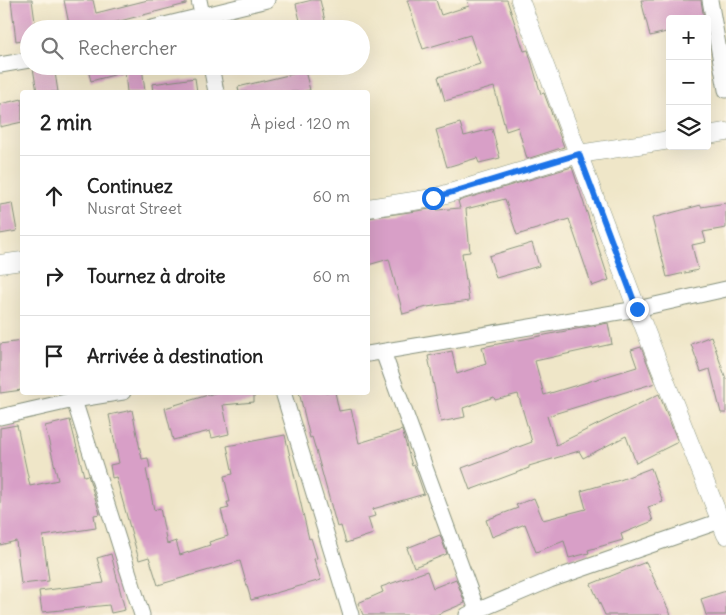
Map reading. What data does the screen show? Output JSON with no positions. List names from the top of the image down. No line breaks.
{"page":{"map_buttons":["+","−"],"search":"Rechercher","heading":["2 min","À pied · 120 m"],"list":[["Continuez","Nusrat Street","60 m"],["Tournez à droite","60 m"],"Arrivée à destination"]}}
